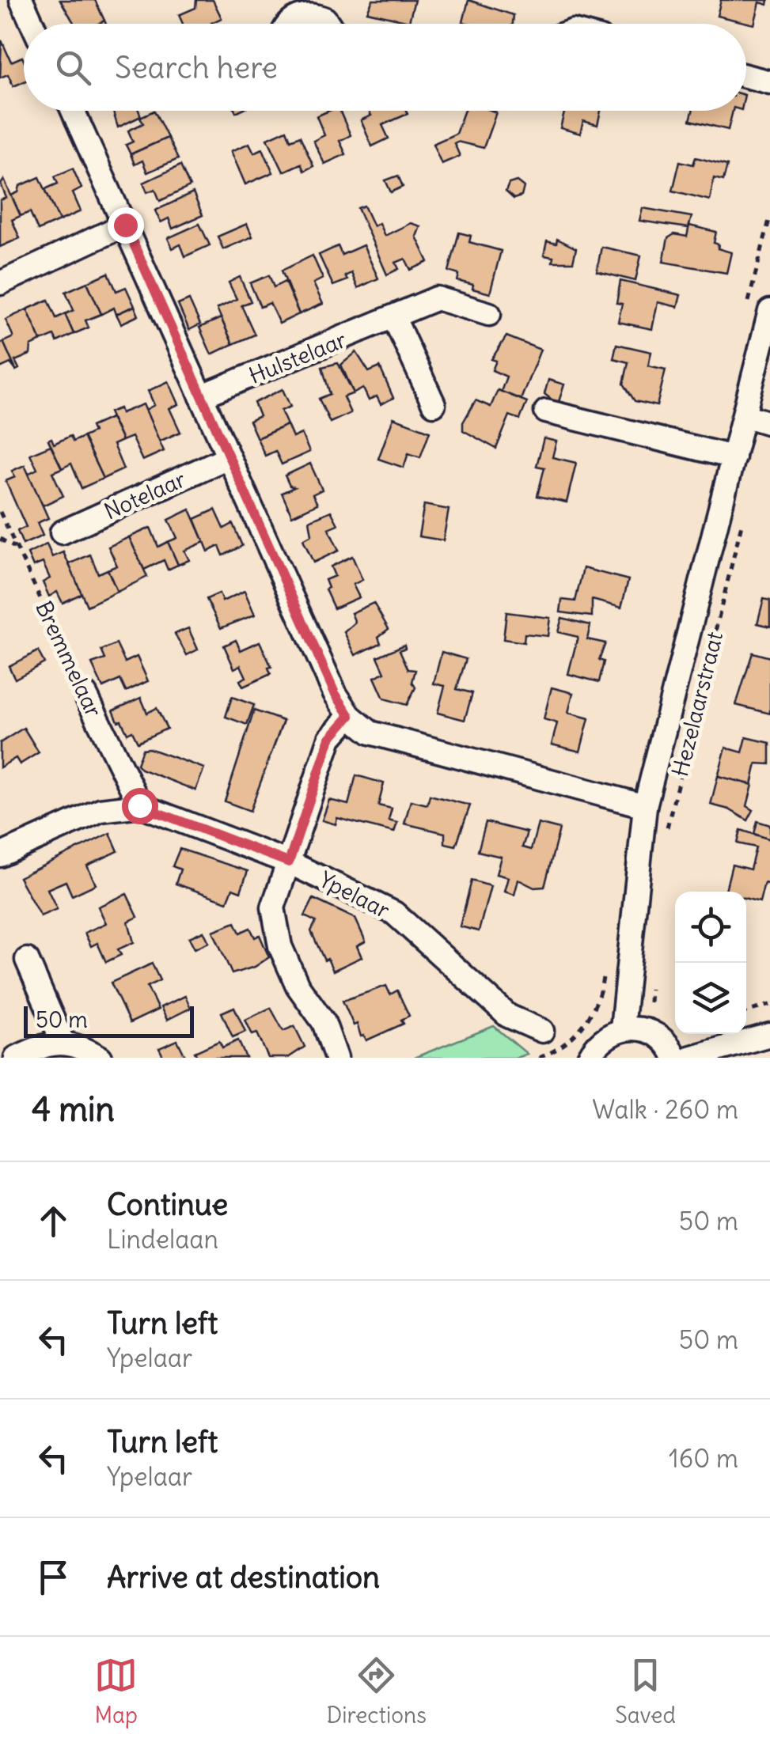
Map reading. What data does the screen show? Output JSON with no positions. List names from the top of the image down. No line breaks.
{"streets":{"street":["Hulstelaar","Notelaar","Bremmelaar","Hezelaarstraat","Ypelaar"]},"crossings":[["Bremmelaar","Ypelaar"]],"scale_bar":"50 m","page":{"search":"Search here","scale":"50 m","heading":["4 min","Walk · 260 m"],"list":[["Continue","Lindelaan","50 m"],["Turn left","Ypelaar","50 m"],["Turn left","Ypelaar","160 m"],"Arrive at destination"],"nav":["Map","Directions","Saved"]}}
